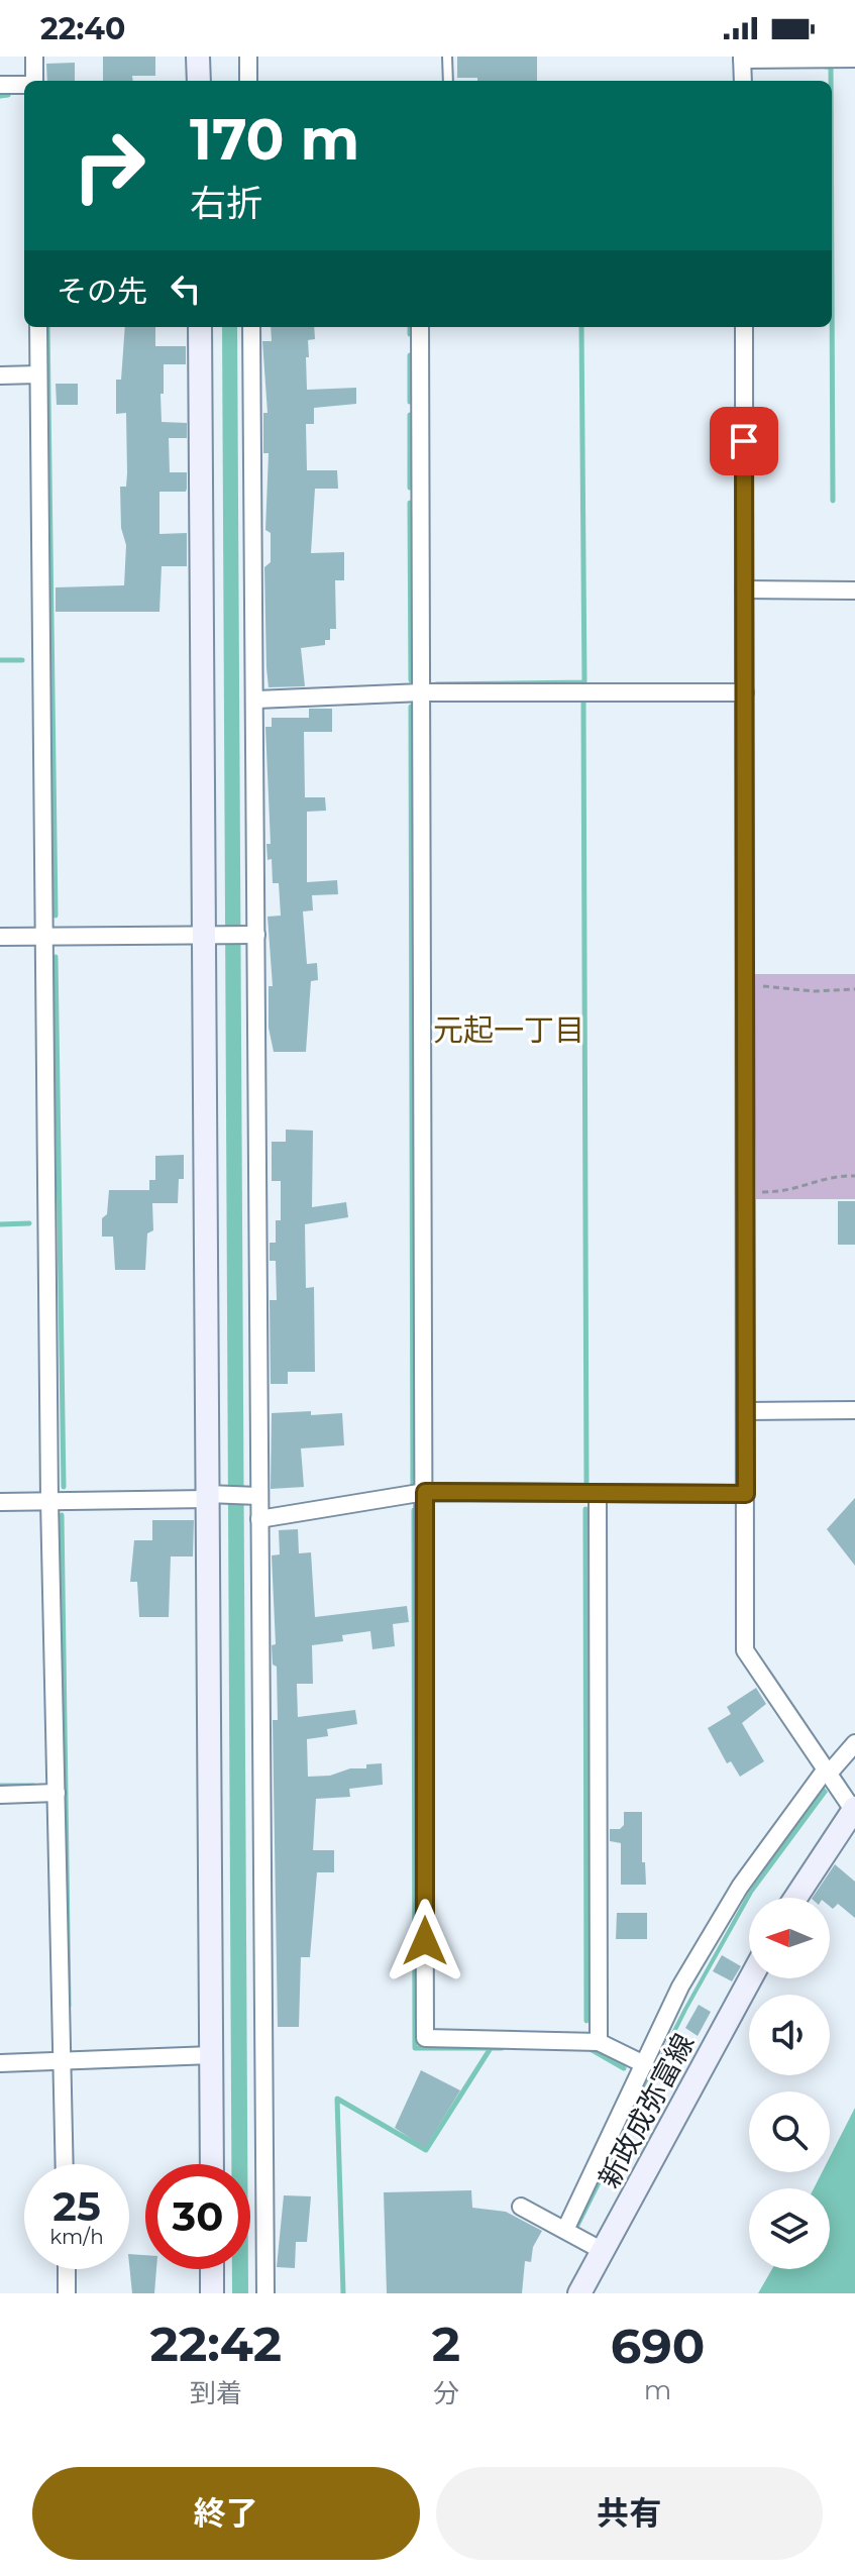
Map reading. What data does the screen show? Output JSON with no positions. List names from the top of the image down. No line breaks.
{"streets":{"street":["新政成弥富線"]},"districts":["元起一丁目"],"north":"left","page":{"status":"22:40","turn":["170 m","右折"],"then":"その先","speed":"25 km/h","limit":"30","eta":["22:42","到着","2","分","690","m"],"buttons":["終了","共有"]}}
